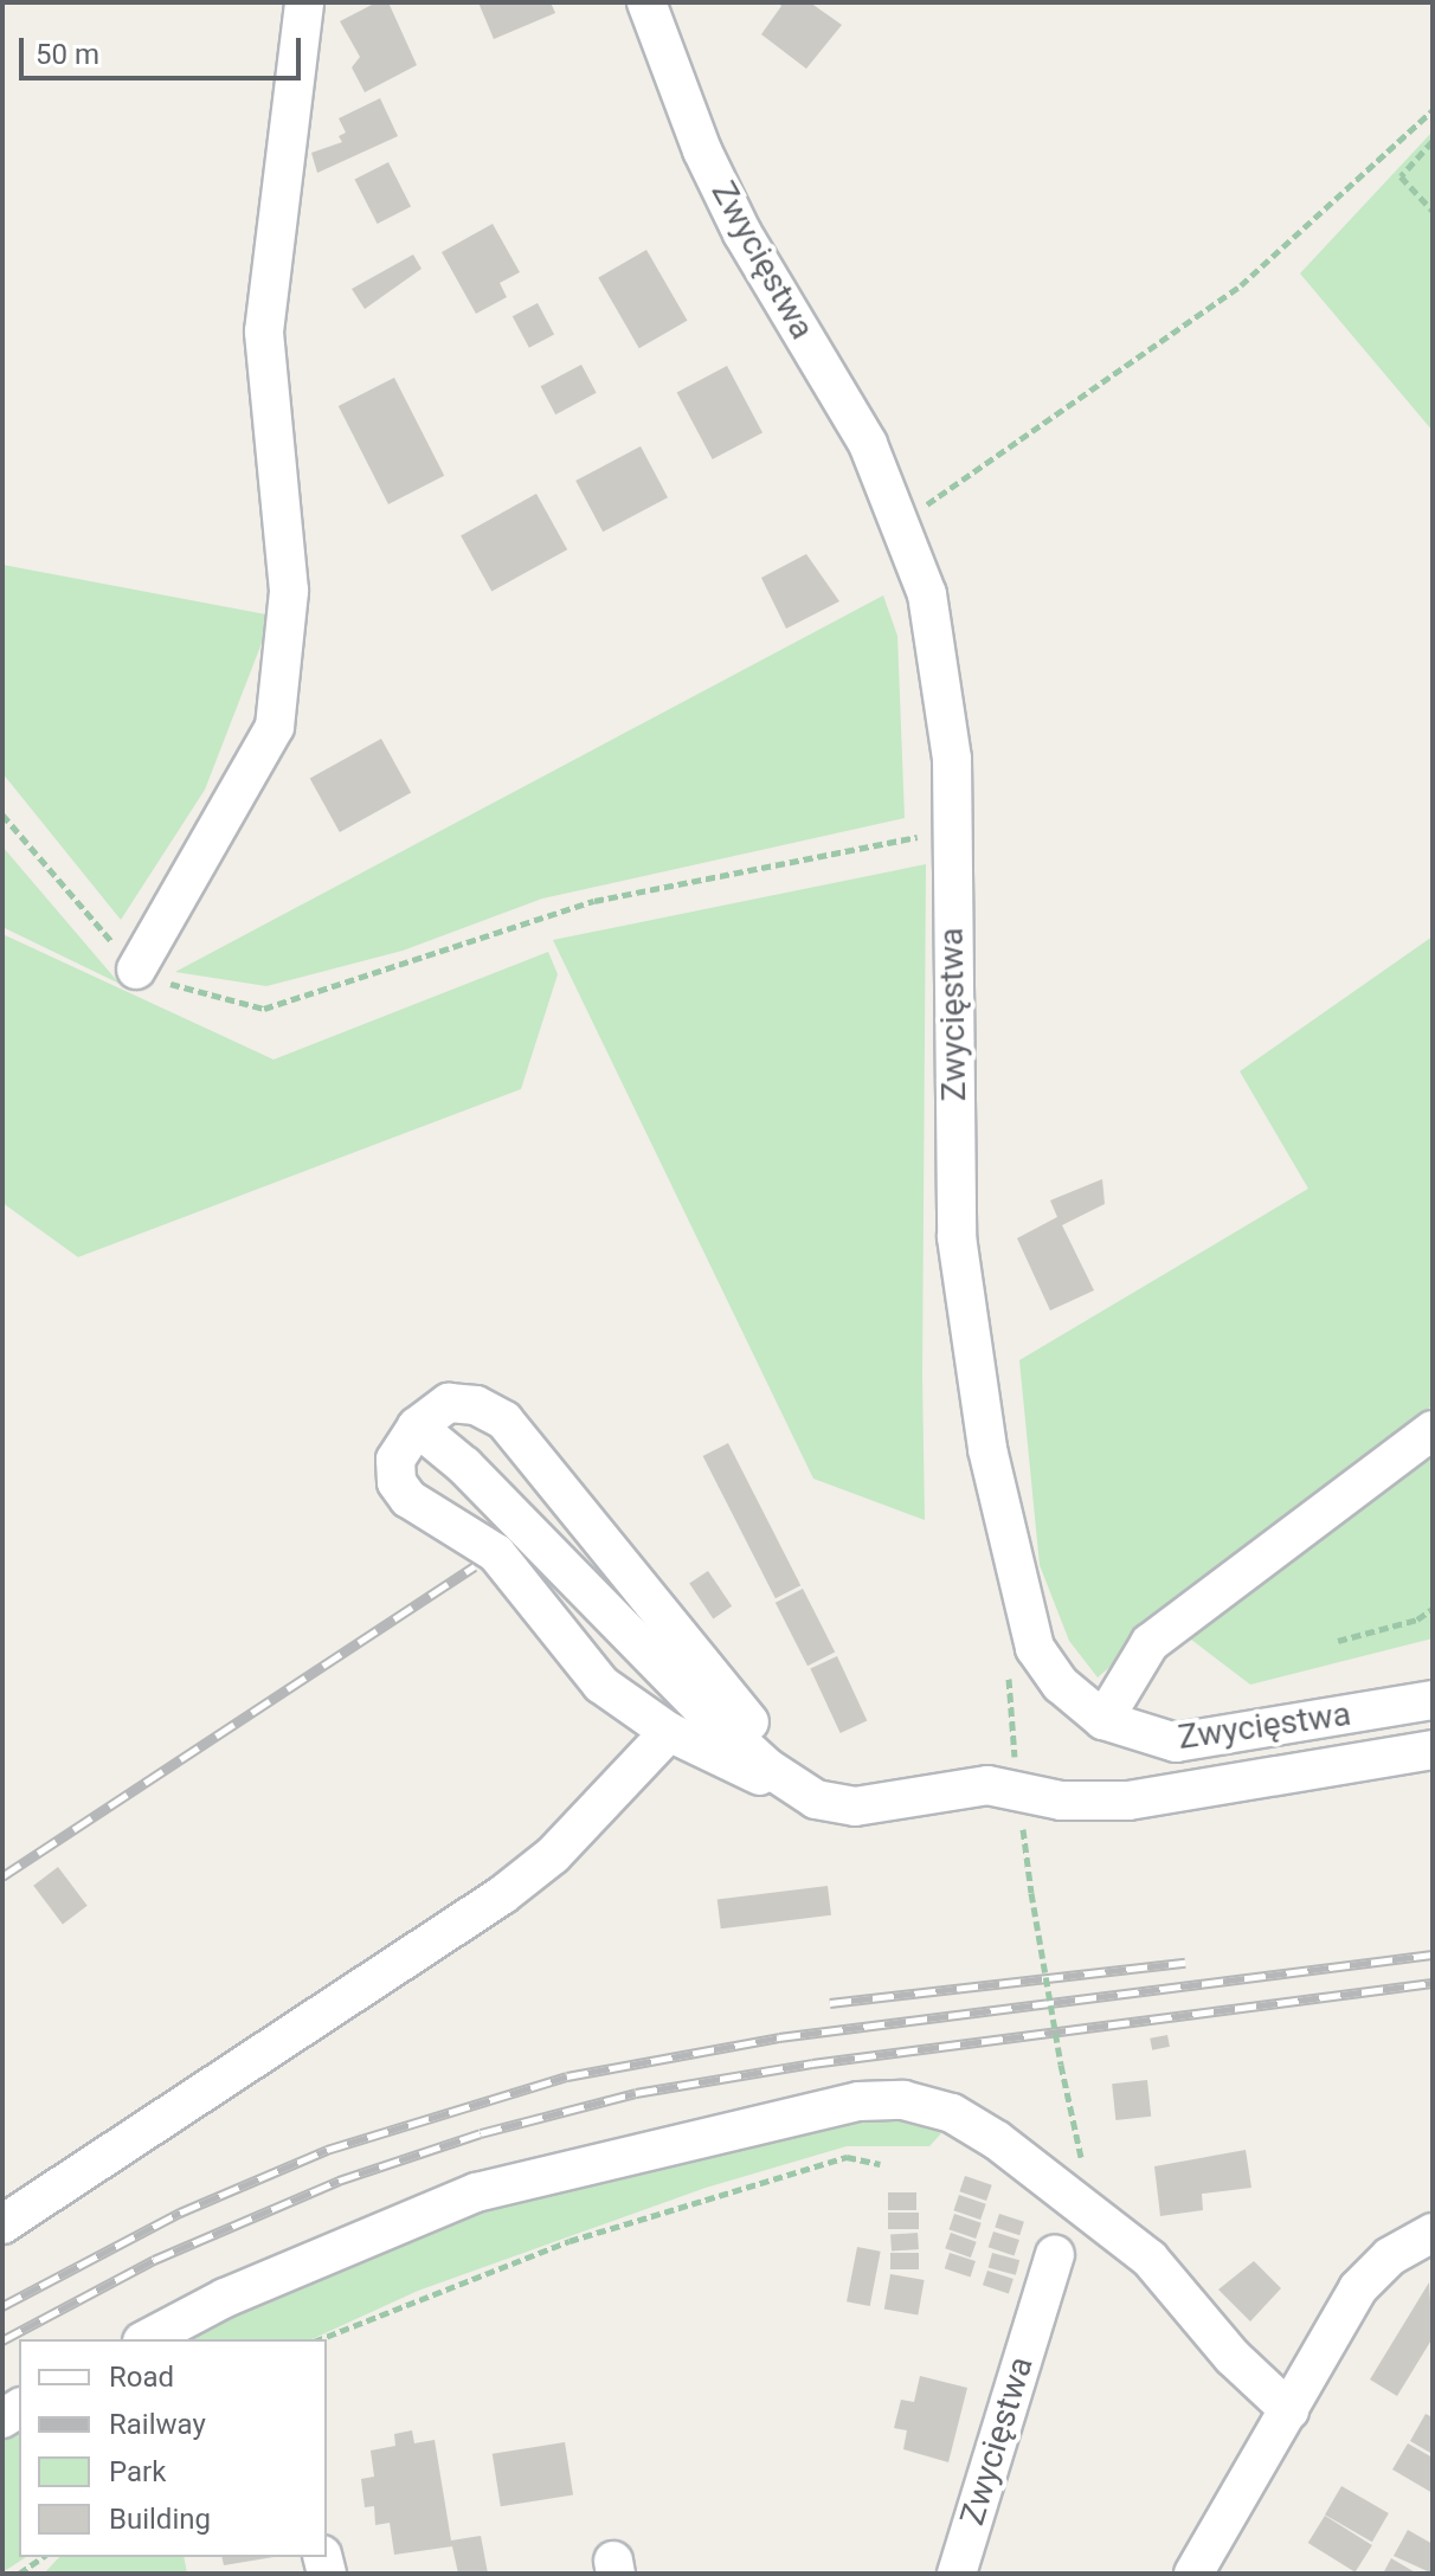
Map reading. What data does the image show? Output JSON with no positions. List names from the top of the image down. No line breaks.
{"streets":{"street":["Zwycięstwa"]},"legend":["Road","Railway","Park","Building"],"scale_bar":"50 m"}
